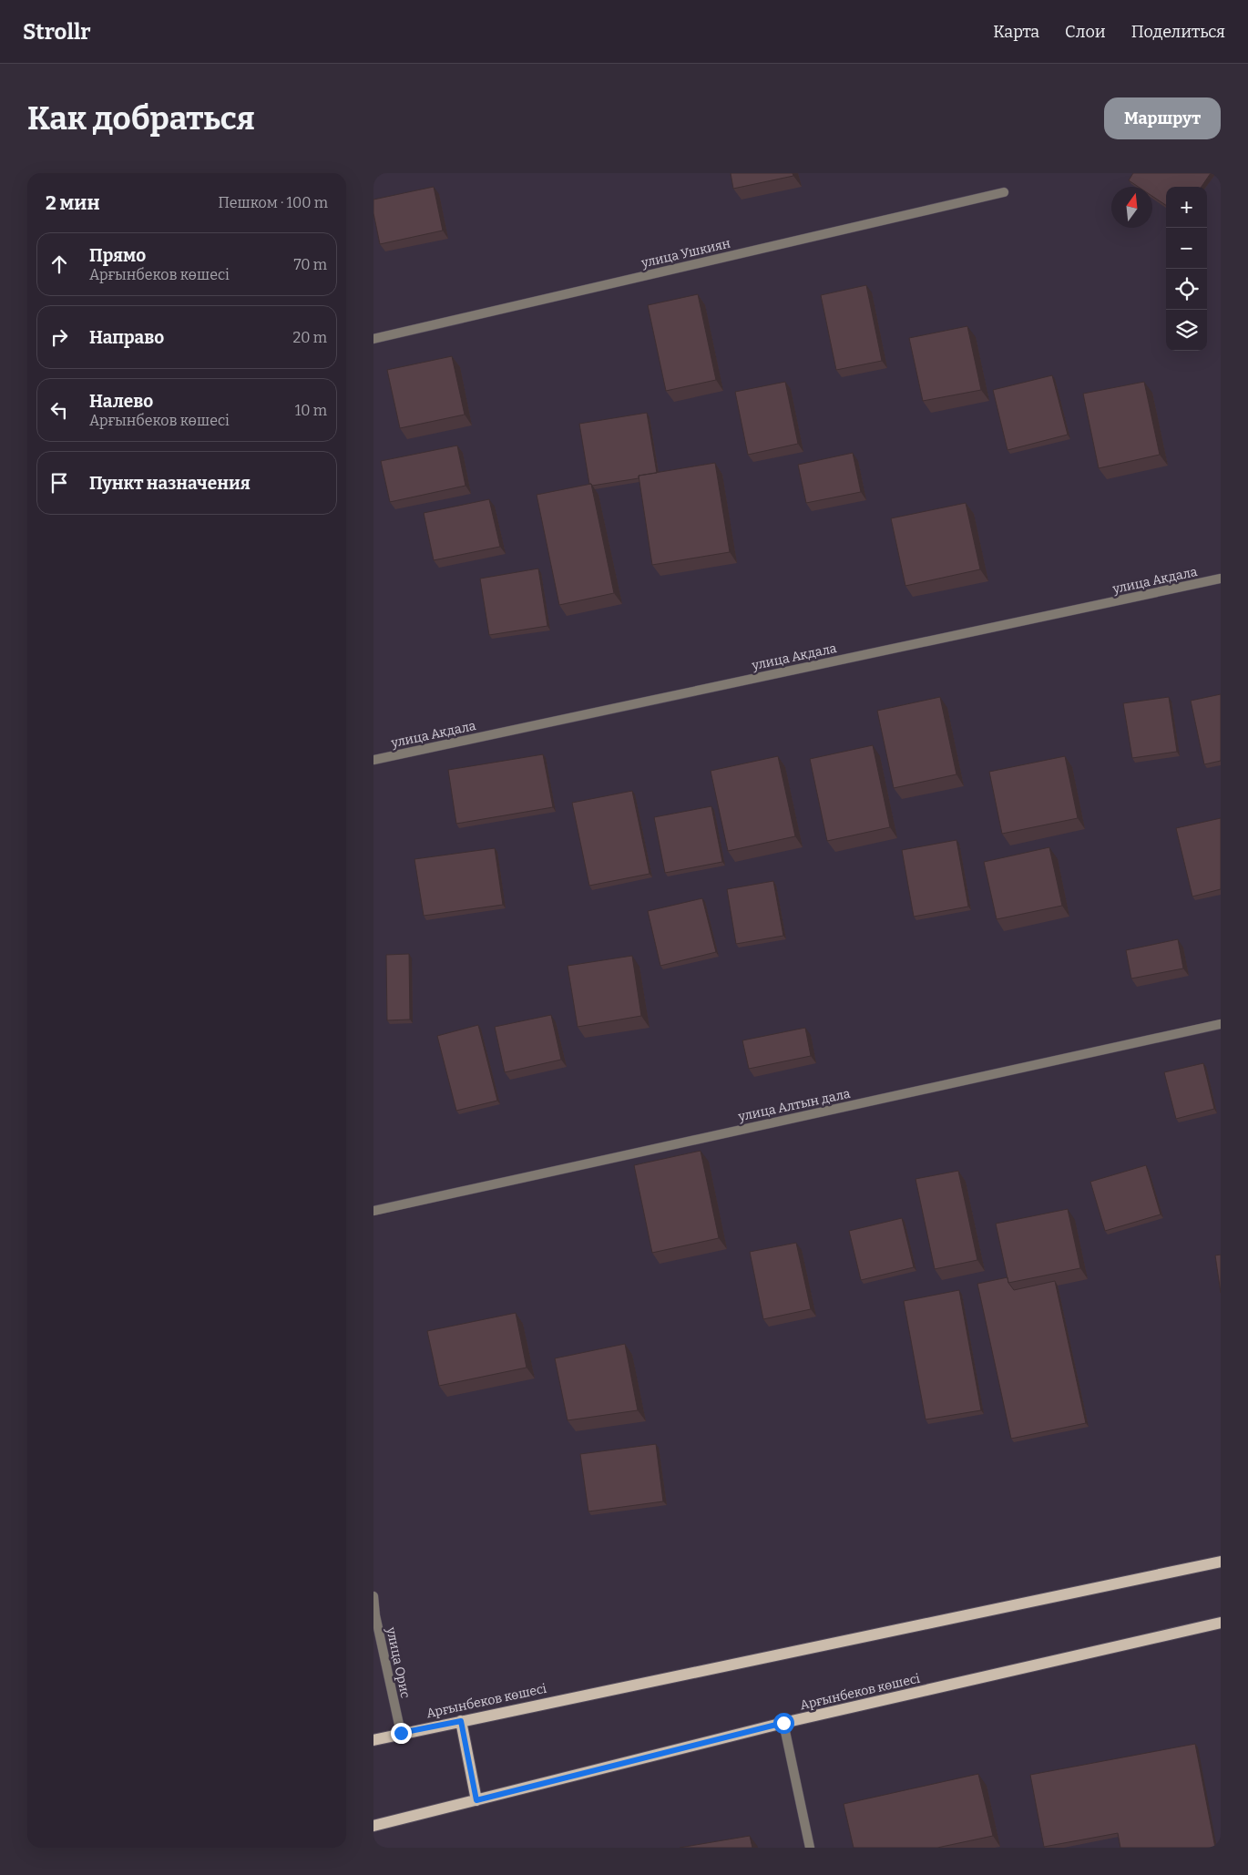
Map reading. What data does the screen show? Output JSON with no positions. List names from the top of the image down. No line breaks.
{"streets":{"main road":["Арғынбеков көшесі"],"street":["улица Ушкиян","улица Акдала","улица Алтын дала","улица Орис"]},"crossings":[["улица Орис","Арғынбеков көшесі"]],"north":"top","page":{"header":"Strollr","nav":["Карта","Слои","Поделиться"],"buttons":"Маршрут","title":"Как добраться","heading":["2 мин","Пешком · 100 m"],"map_buttons":["+","−"],"list":[["Прямо","Арғынбеков көшесі","70 m"],["Направо","20 m"],["Налево","Арғынбеков көшесі","10 m"],"Пункт назначения"]}}
